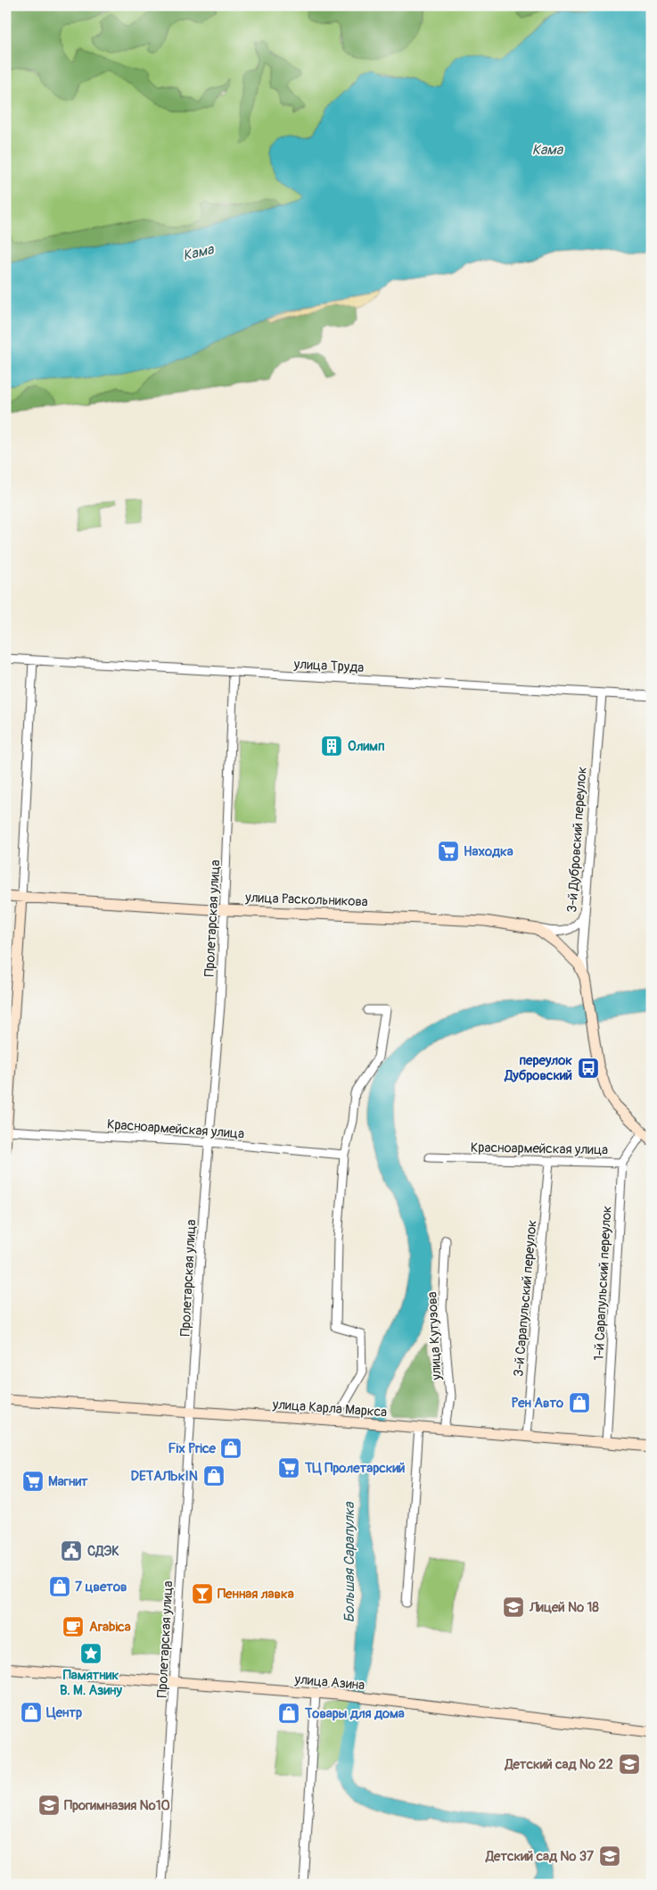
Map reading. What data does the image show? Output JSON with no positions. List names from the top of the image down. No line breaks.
{"streets":{"main road":["улица Раскольникова","улица Карла Маркса","улица Азина"],"street":["улица Труда","3-й Дубровский переулок","Пролетарская улица","Красноармейская улица","1-й Сарапульский переулок","3-й Сарапульский переулок","улица Кутузова"]},"crossings":[["улица Труда","3-й Дубровский переулок"],["улица Труда","Пролетарская улица"],["3-й Дубровский переулок","улица Раскольникова"],["улица Раскольникова","Пролетарская улица"],["Пролетарская улица","Красноармейская улица"],["Пролетарская улица","улица Карла Маркса"],["Пролетарская улица","улица Азина"],["Красноармейская улица","1-й Сарапульский переулок"],["Красноармейская улица","3-й Сарапульский переулок"],["1-й Сарапульский переулок","улица Карла Маркса"],["3-й Сарапульский переулок","улица Карла Маркса"],["улица Кутузова","улица Карла Маркса"]],"water":["Кама","Большая Сарапулка"],"places":{"building":["Олимп"],"supermarket":["Находка","ТЦ Пролетарский","Магнит"],"bus stop":["переулок Дубровский"],"shop":["Рен Авто","Fix Price","DЕТАЛЬкIN","7 цветов","Центр","Товары для дома"],"public building":["СДЭК"],"bar":["Пенная лавка"],"school or university":["Лицей № 18","Детский сад № 22","Прогимназия №10","Детский сад № 37"],"cafe":["Arabica"],"place":["Памятник В. М. Азину"]}}
